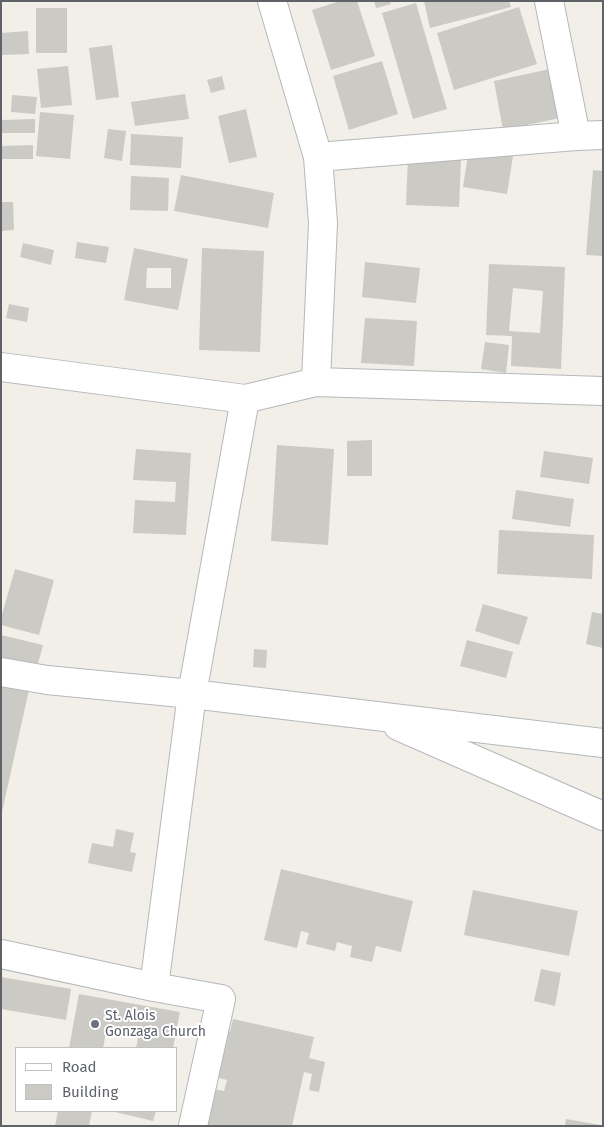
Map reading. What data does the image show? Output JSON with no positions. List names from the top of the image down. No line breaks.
{"places":["St. Alois Gonzaga Church"],"legend":["Road","Building"]}
